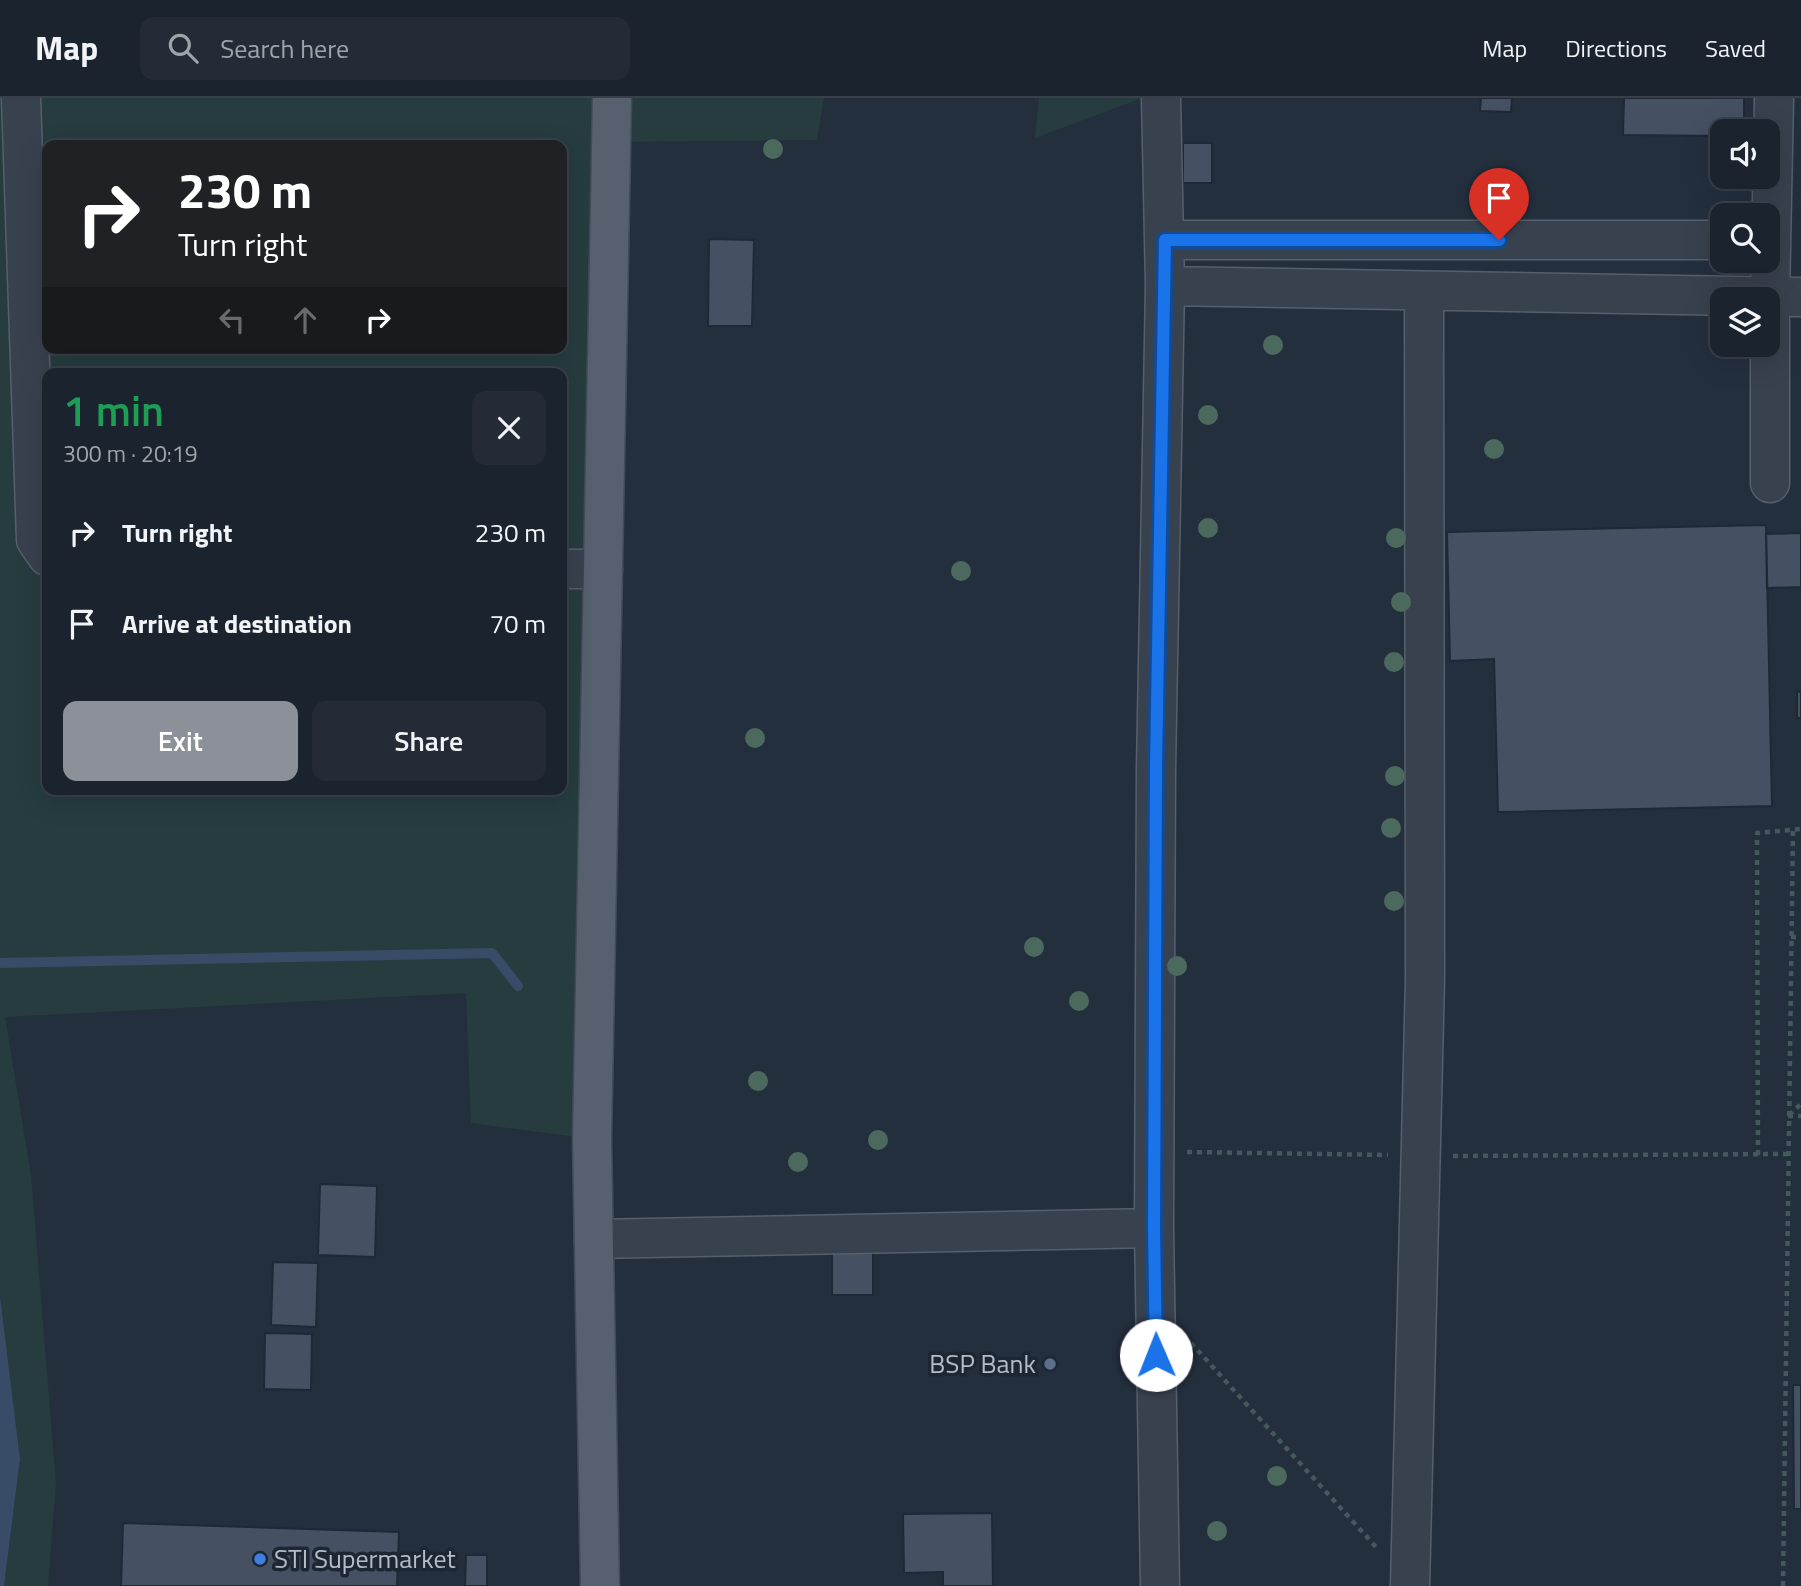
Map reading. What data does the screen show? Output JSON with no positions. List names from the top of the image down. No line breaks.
{"places":["BSP Bank","STI Supermarket"],"page":{"header":"Map","search":"Search here","nav":["Map","Directions","Saved"],"turn":["230 m","Turn right"],"heading":["1 min","300 m · 20:19"],"list":[{"name":"Turn right","value":"230 m"},{"name":"Arrive at destination","value":"70 m"}],"buttons":["Exit","Share"]}}
